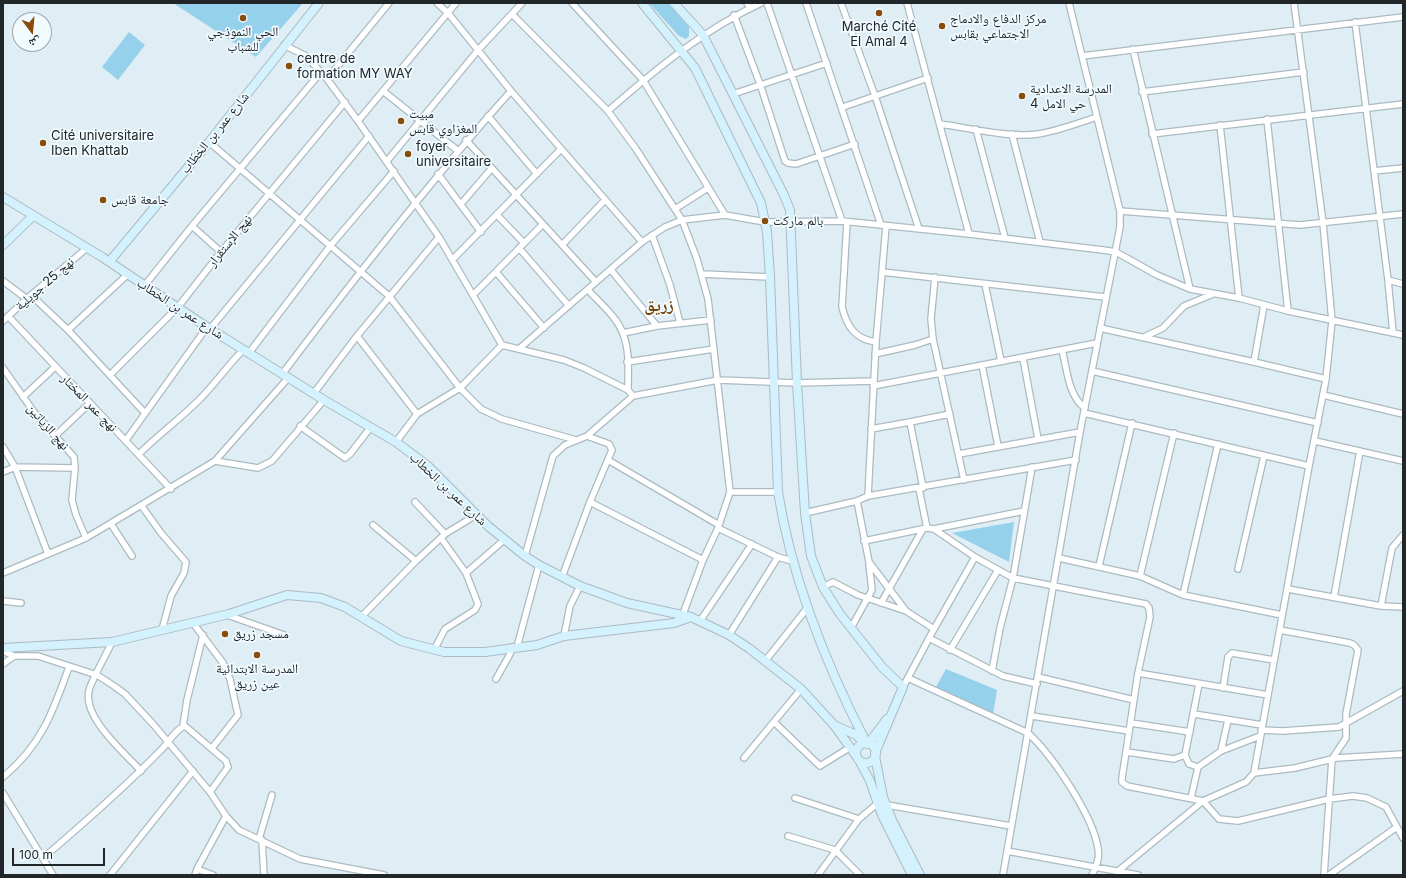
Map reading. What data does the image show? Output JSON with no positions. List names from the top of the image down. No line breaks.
{"streets":{"street":["شارع عمر بن الخطّاب","نهج الإستقرار","نهج 25 جويلية","شارع عمر بن الخطاب","نهج عمر المختار","نهج الزياتين"]},"crossings":[["شارع عمر بن الخطّاب","شارع عمر بن الخطاب"],["نهج الإستقرار","شارع عمر بن الخطاب"],["نهج 25 جويلية","شارع عمر بن الخطاب"],["نهج 25 جويلية","نهج عمر المختار"]],"districts":["زريق"],"places":["Marché Cité El Amal 4","الحي النموذجي للشباب","مركز الدفاع والادماج الاجتماعي بقابس","centre de formation MY WAY","المدرسة الاعدادية حي الامل 4","مبيت المغزاوي قابس","Cité universitaire Iben Khattab","foyer universitaire","جامعة قابس","بالم ماركت","مسجد زريق","المدرسة الابتدائية عين زريق"],"scale_bar":"100 m","north":"bottom"}
